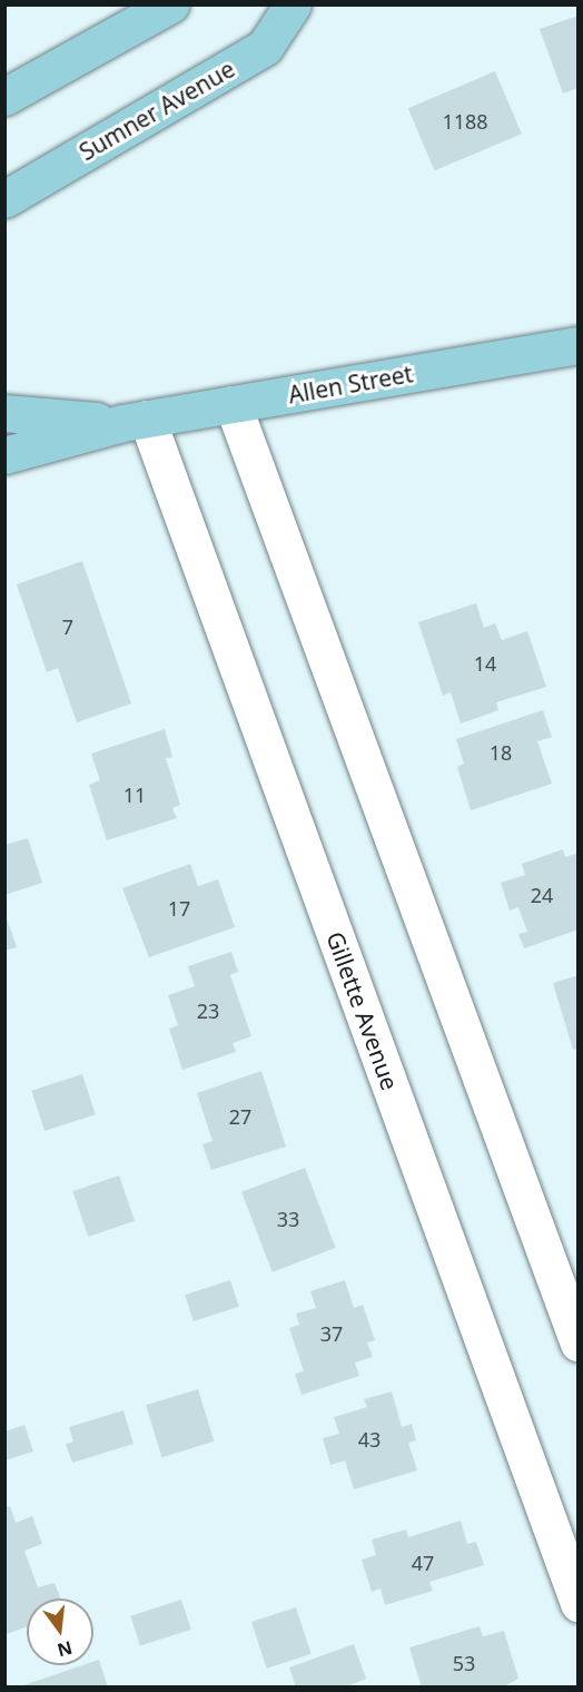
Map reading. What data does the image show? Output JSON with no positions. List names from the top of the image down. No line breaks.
{"streets":{"main road":["Sumner Avenue","Allen Street"],"street":["Gillette Avenue"]},"crossings":[["Allen Street","Gillette Avenue"]],"house_numbers":["1188","7","14","18","11","24","17","23","27","33","37","43","47","53"],"north":"bottom"}
